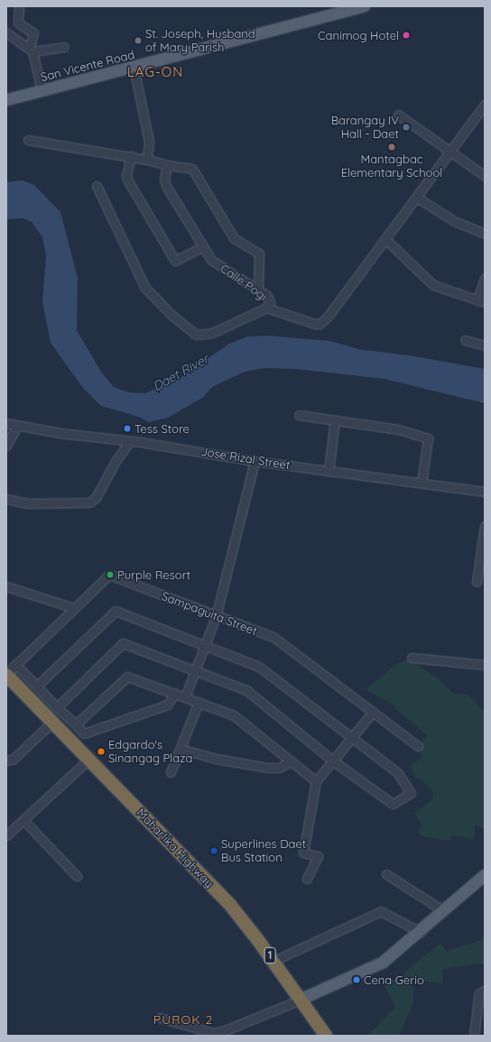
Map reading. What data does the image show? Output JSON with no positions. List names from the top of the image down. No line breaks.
{"streets":{"highway":["Maharlika Highway","1"],"main road":["San Vicente Road"],"street":["Calle Pogi","Jose Rizal Street","Sampaguita Street"]},"crossings":[["Sampaguita Street","Maharlika Highway"]],"districts":["LAG-ON","PUROK 2"],"water":["Daet River"],"places":["Canimog Hotel","St. Joseph, Husband of Mary Parish","Barangay IV Hall - Daet","Mantagbac Elementary School","Tess Store","Purple Resort","Edgardo's Sinangag Plaza","Superlines Daet Bus Station","Cena Gerio"]}
